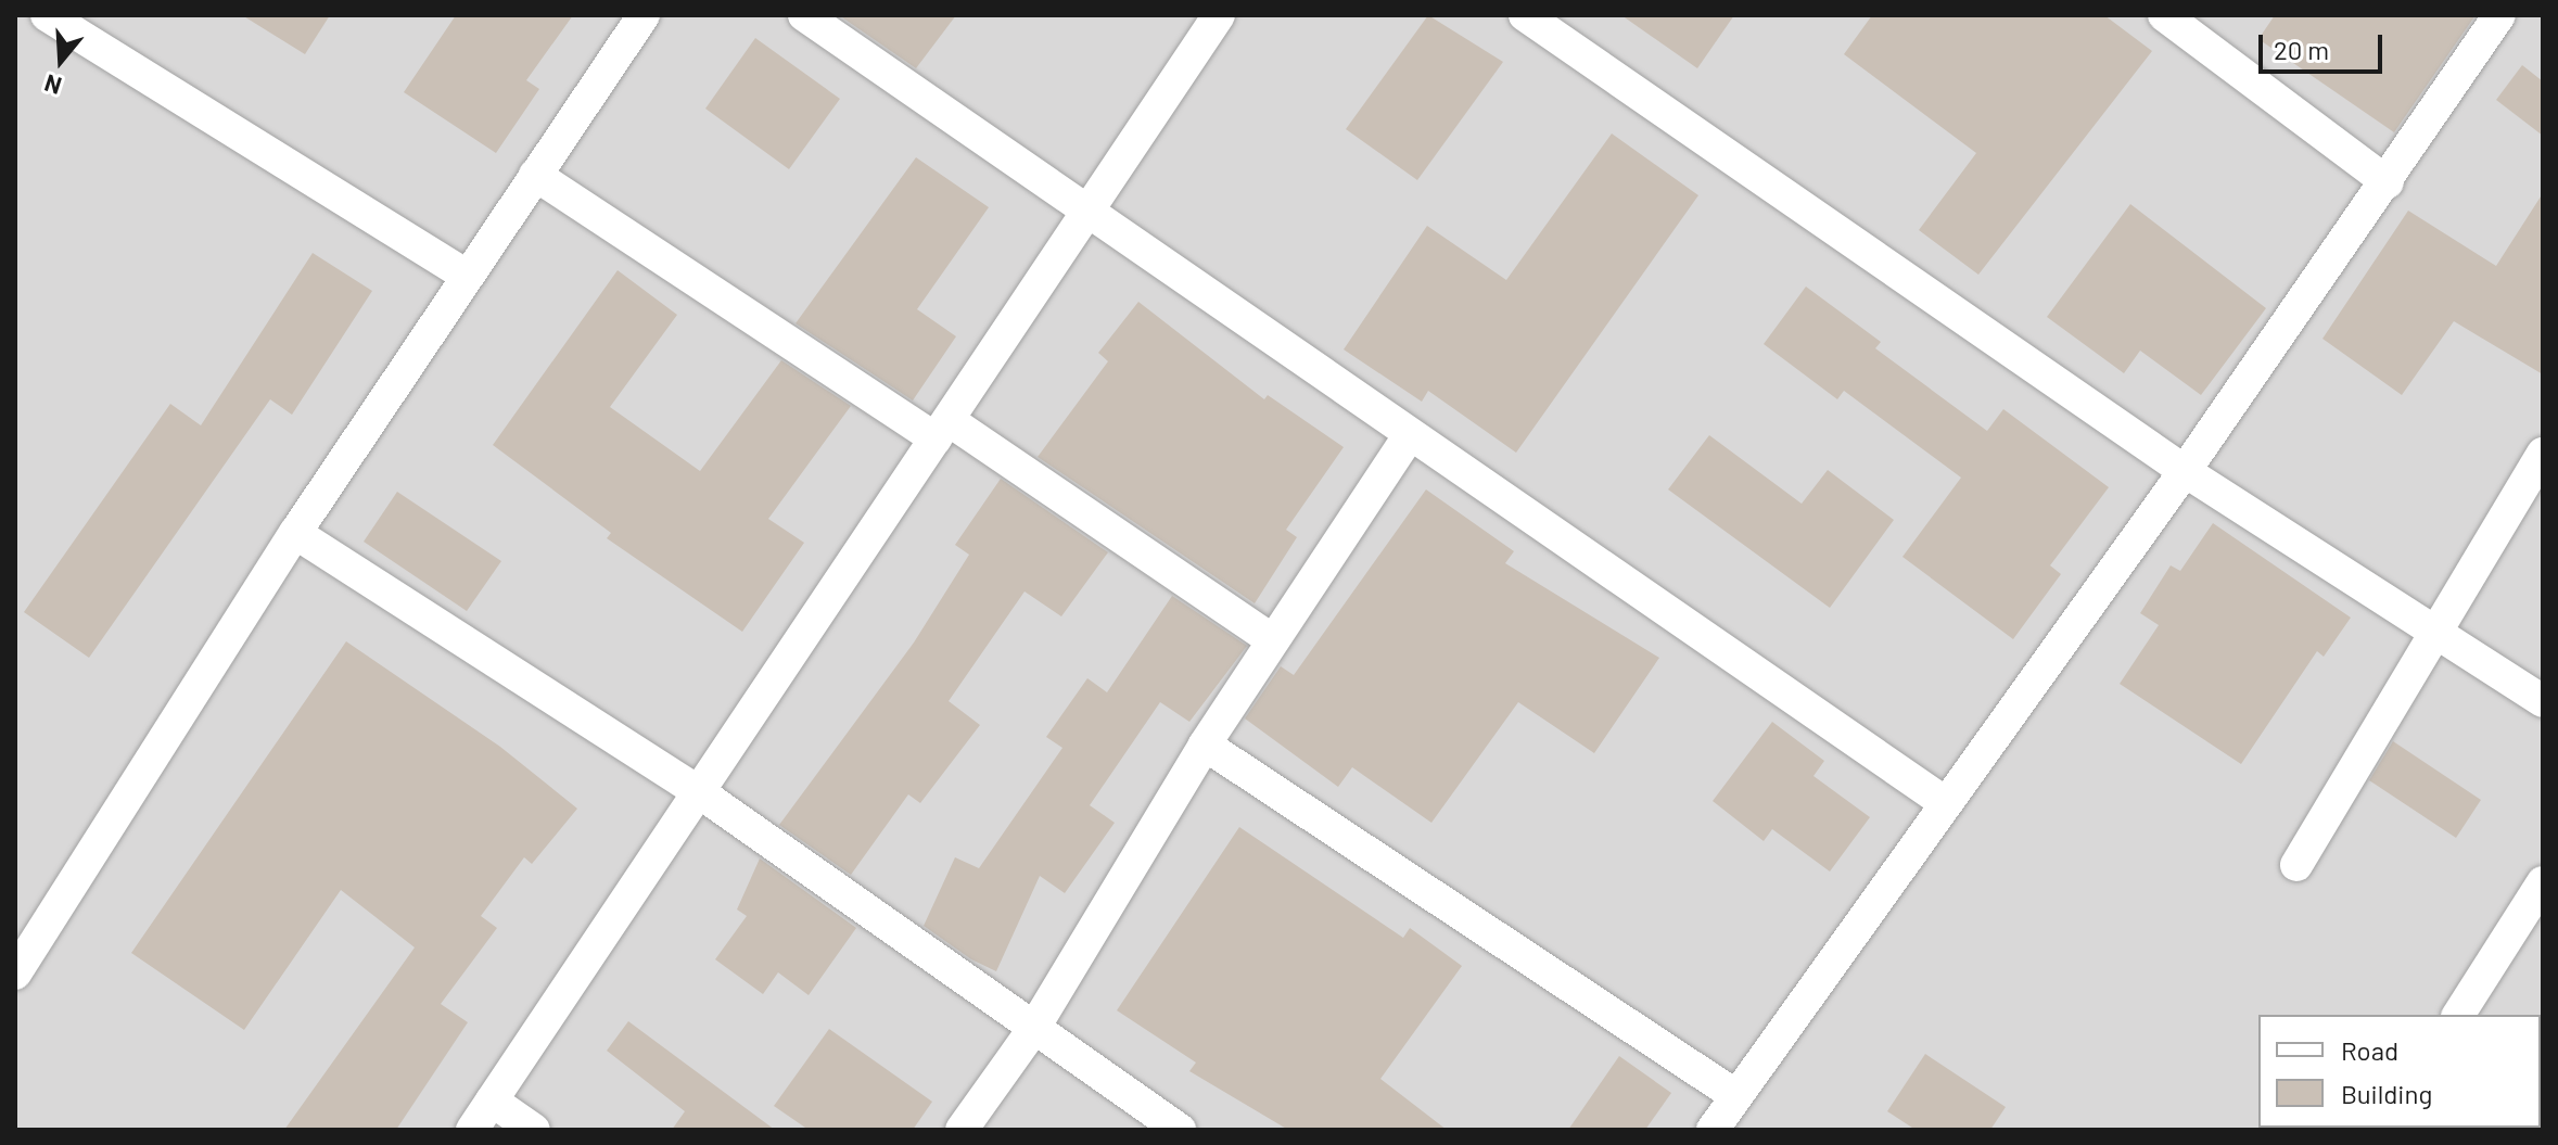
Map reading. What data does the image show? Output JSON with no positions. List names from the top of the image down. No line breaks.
{"legend":["Road","Building"],"scale_bar":"20 m","north":"bottom"}
